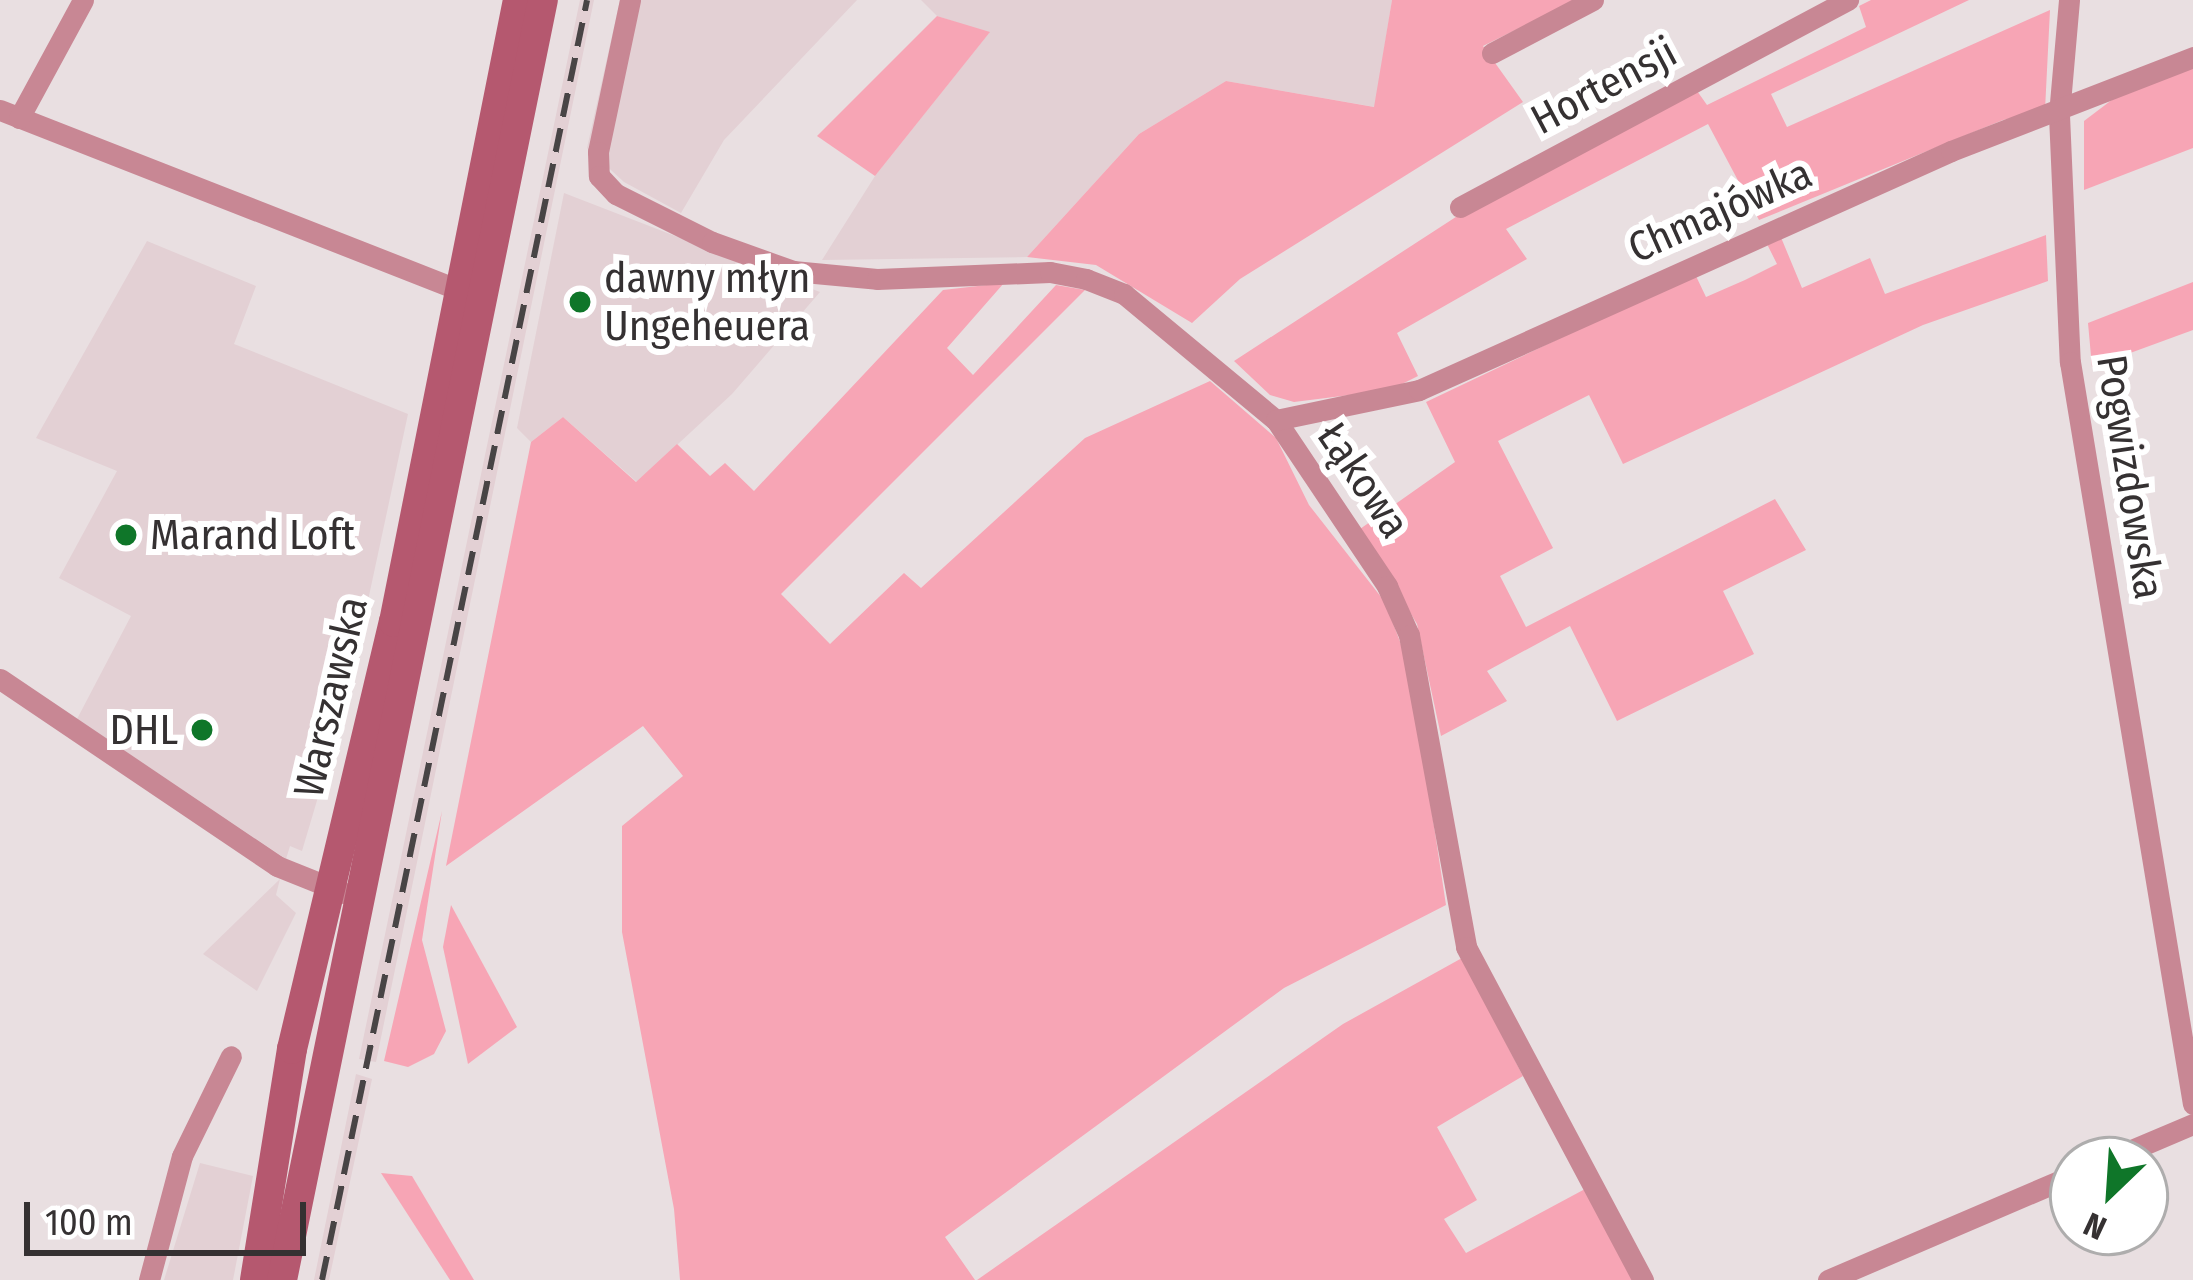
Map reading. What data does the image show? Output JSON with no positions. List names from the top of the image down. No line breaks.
{"streets":{"main road":["Warszawska"],"street":["Hortensji","Chmajówka","Pogwizdowska","Łąkowa"]},"crossings":[["Chmajówka","Pogwizdowska"],["Chmajówka","Łąkowa"]],"places":["dawny młyn Ungeheuera","Marand Loft","DHL"],"scale_bar":"100 m","north":"bottom left"}
